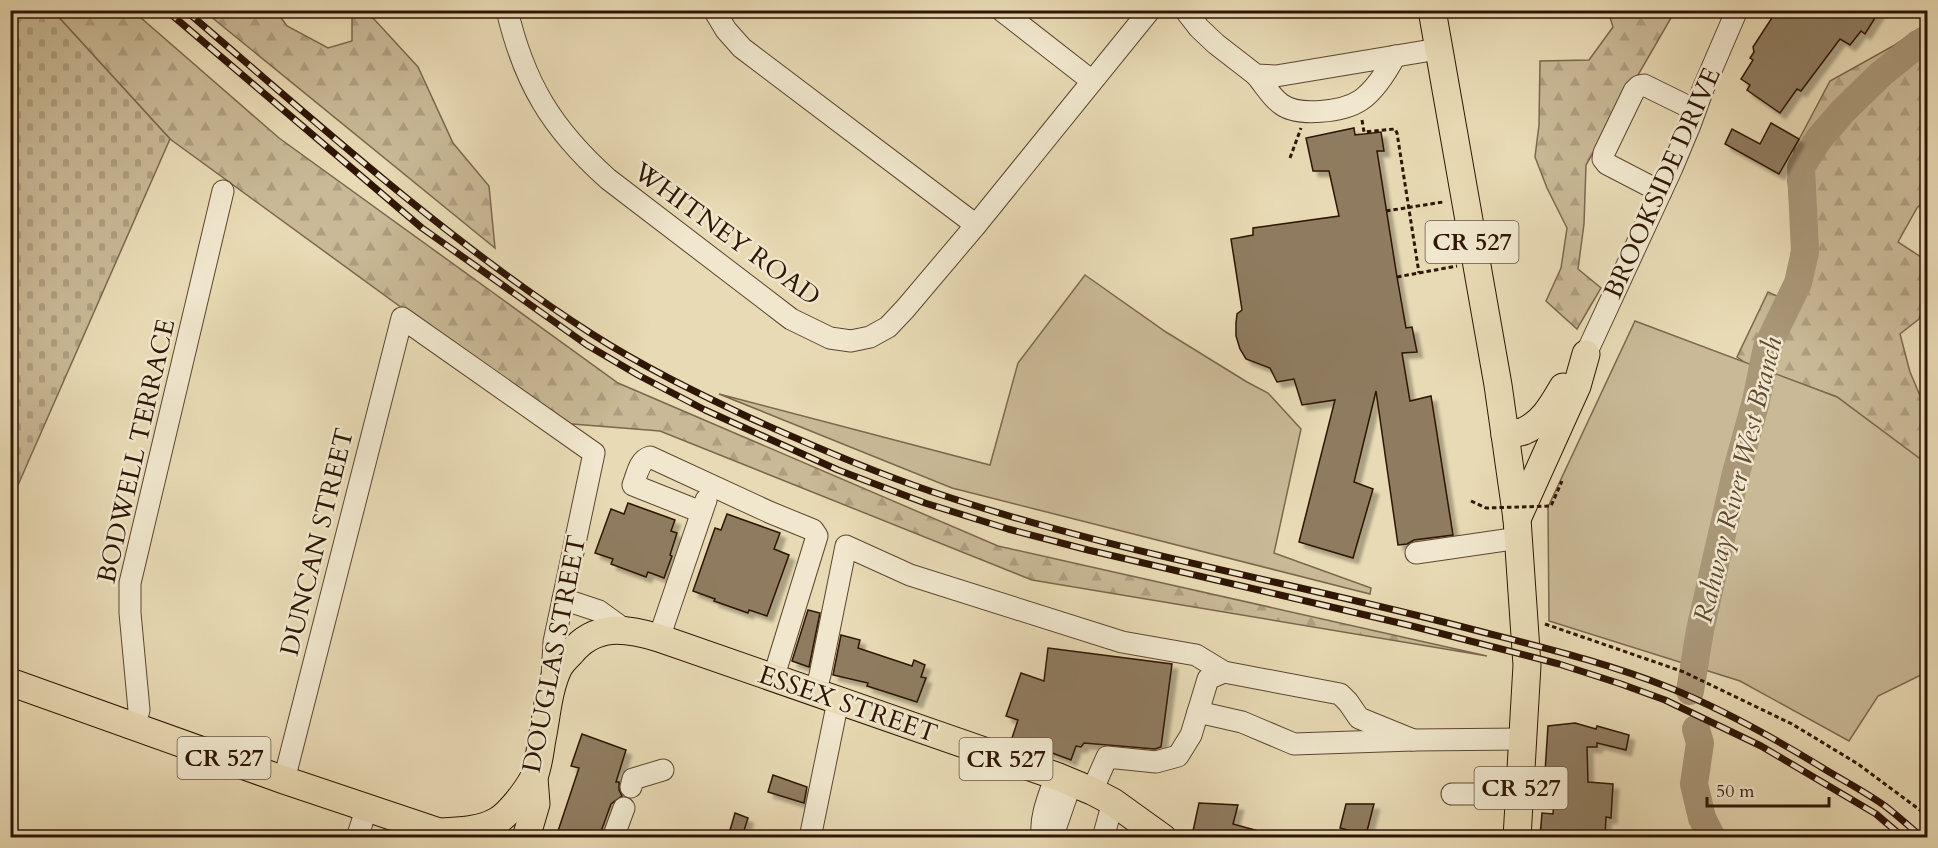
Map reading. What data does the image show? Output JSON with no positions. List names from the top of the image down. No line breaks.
{"streets":{"main road":["BROOKSIDE DRIVE","CR 527","DOUGLAS STREET","ESSEX STREET"],"street":["WHITNEY ROAD","BODWELL TERRACE","DUNCAN STREET"]},"crossings":[["BROOKSIDE DRIVE","CR 527"],["CR 527","BODWELL TERRACE"],["CR 527","DUNCAN STREET"],["CR 527","DOUGLAS STREET"],["DUNCAN STREET","DOUGLAS STREET"],["DOUGLAS STREET","ESSEX STREET"]],"water":["Rahway River West Branch"],"scale_bar":"50 m"}
